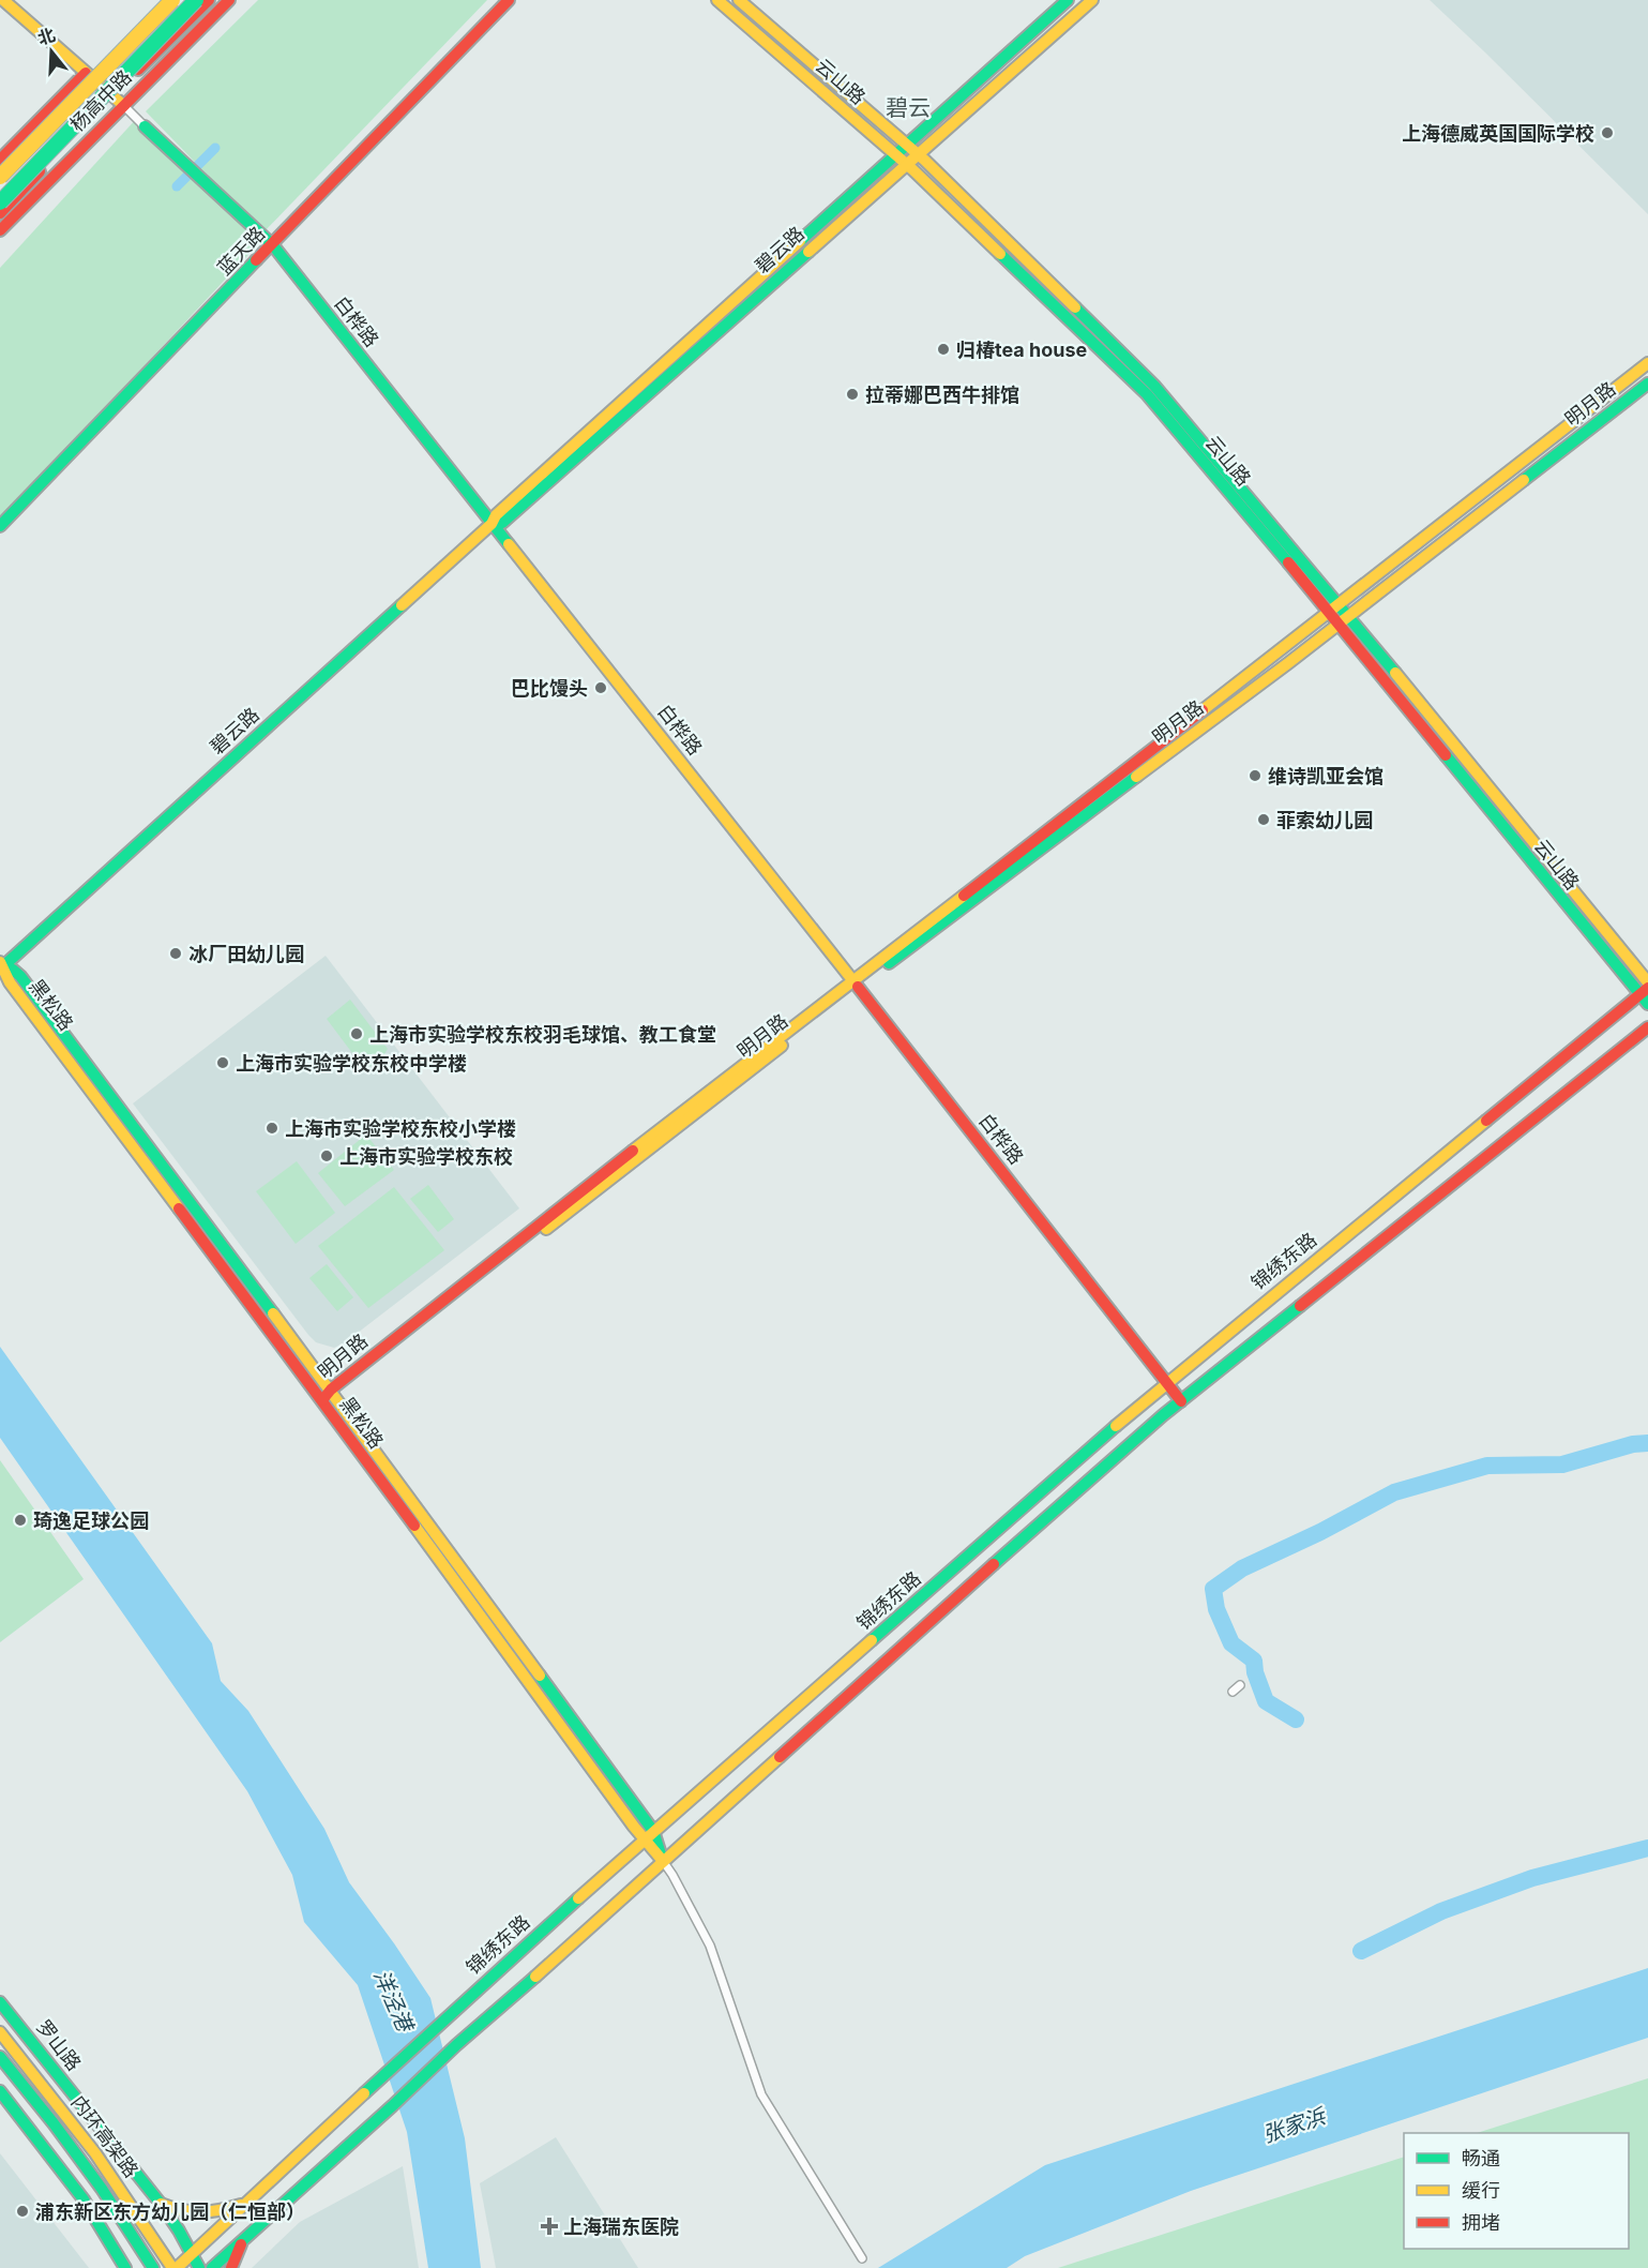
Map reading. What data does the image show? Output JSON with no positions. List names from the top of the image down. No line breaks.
{"streets":{"main road":["云山路","杨高中路","碧云路","蓝天路","白桦路","明月路","黑松路","锦绣东路","罗山路","内环高架路"]},"crossings":[["云山路","碧云路"],["云山路","明月路"],["云山路","锦绣东路"],["杨高中路","白桦路"],["碧云路","白桦路"],["碧云路","黑松路"],["蓝天路","白桦路"],["白桦路","明月路"],["白桦路","锦绣东路"],["明月路","黑松路"],["黑松路","锦绣东路"],["锦绣东路","罗山路"],["锦绣东路","内环高架路"]],"districts":["碧云"],"water":["洋泾港","张家浜"],"places":{"other":["上海德威英国国际学校","归椿tea house","拉蒂娜巴西牛排馆","巴比馒头","维诗凯亚会馆","菲索幼儿园","冰厂田幼儿园","上海市实验学校东校羽毛球馆、教工食堂","上海市实验学校东校中学楼","上海市实验学校东校小学楼","上海市实验学校东校","琦逸足球公园","浦东新区东方幼儿园（仁恒部）"],"health":["上海瑞东医院"]},"legend":["畅通","缓行","拥堵"],"north":"top"}
